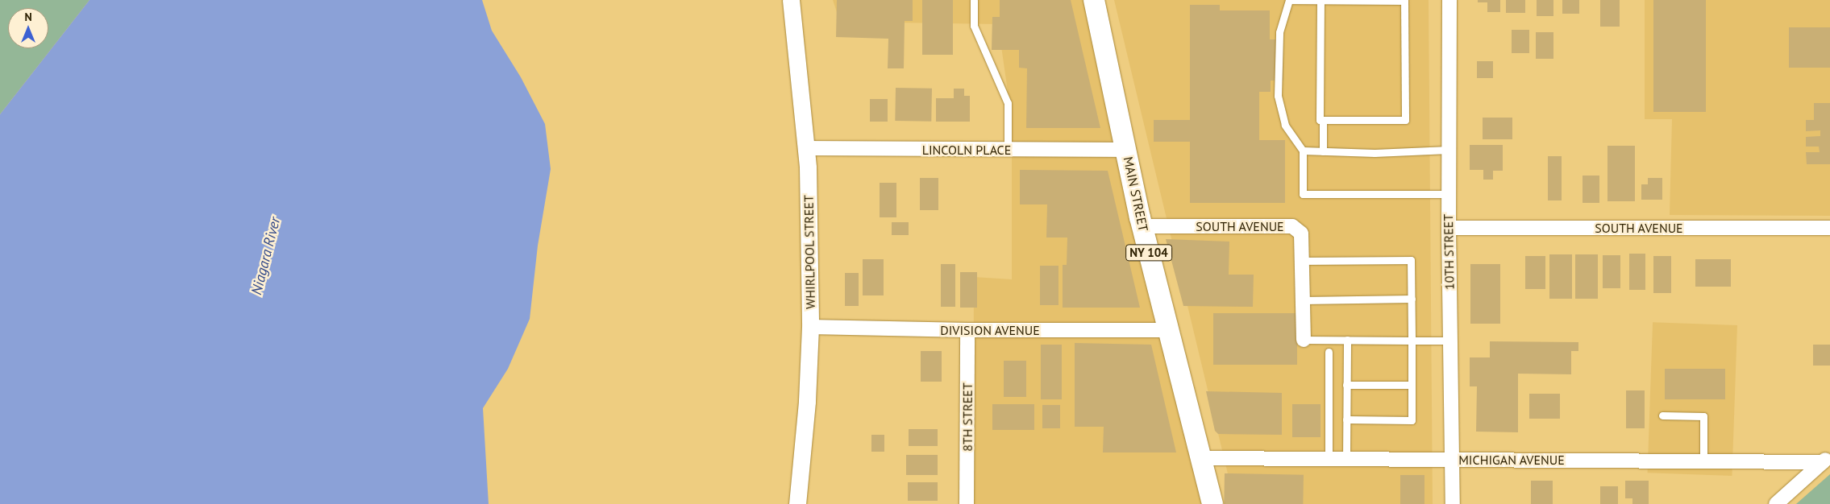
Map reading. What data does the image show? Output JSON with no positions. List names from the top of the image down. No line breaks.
{"streets":{"main road":["MAIN STREET","NY 104"],"street":["LINCOLN PLACE","SOUTH AVENUE","WHIRLPOOL STREET","10TH STREET","DIVISION AVENUE","8TH STREET","MICHIGAN AVENUE"]},"crossings":[["LINCOLN PLACE","MAIN STREET"],["LINCOLN PLACE","WHIRLPOOL STREET"],["MAIN STREET","SOUTH AVENUE"],["MAIN STREET","DIVISION AVENUE"],["MAIN STREET","MICHIGAN AVENUE"],["SOUTH AVENUE","10TH STREET"],["WHIRLPOOL STREET","DIVISION AVENUE"],["10TH STREET","MICHIGAN AVENUE"],["DIVISION AVENUE","8TH STREET"]],"water":["Niagara River"],"north":"top"}
